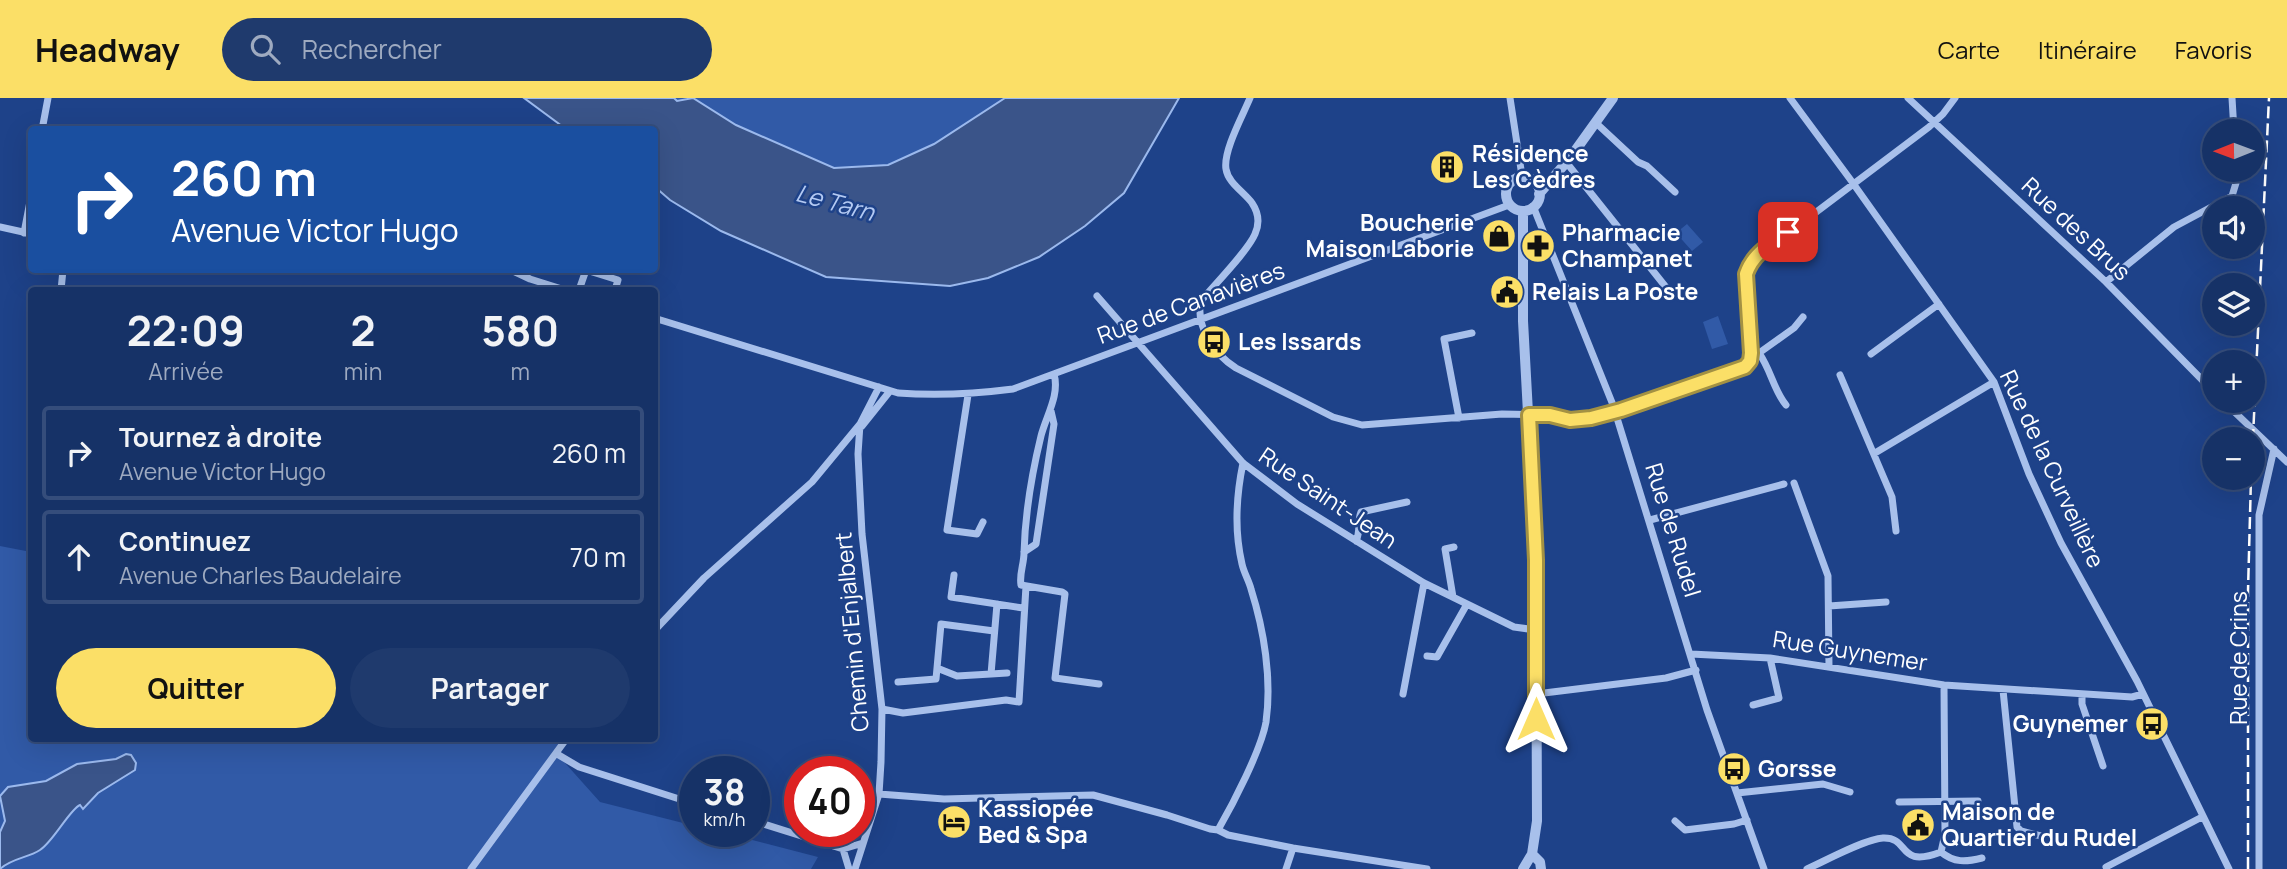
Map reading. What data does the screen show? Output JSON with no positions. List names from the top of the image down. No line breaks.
{"streets":{"street":["Rue des Brus","Rue de Canavières","Rue de la Curveillère","Rue Saint-Jean","Rue de Rudel","Chemin d'Enjalbert","Rue Guynemer","Rue de Crins"]},"crossings":[["Rue de Canavières","Rue Saint-Jean"],["Rue de Canavières","Rue de Rudel"],["Rue de Canavières","Chemin d'Enjalbert"],["Rue de la Curveillère","Rue Guynemer"],["Rue de Rudel","Rue Guynemer"]],"water":["Le Tarn"],"places":{"building":["Résidence Les Cèdres"],"shop":["Boucherie Maison Laborie"],"pharmacy":["Pharmacie Champanet"],"public building":["Relais La Poste","Maison de Quartier du Rudel"],"bus stop":["Les Issards","Guynemer","Gorsse"],"hotel":["Kassiopée Bed & Spa"]},"north":"left","page":{"header":"Headway","search":"Rechercher","nav":["Carte","Itinéraire","Favoris"],"map_buttons":["+","−"],"turn":["260 m","Avenue Victor Hugo"],"eta":["22:09","Arrivée","2","min","580","m"],"list":[{"name":"Tournez à droite","note":"Avenue Victor Hugo","value":"260 m"},{"name":"Continuez","note":"Avenue Charles Baudelaire","value":"70 m"}],"buttons":["Quitter","Partager"],"speed":"38 km/h","limit":"40"}}
